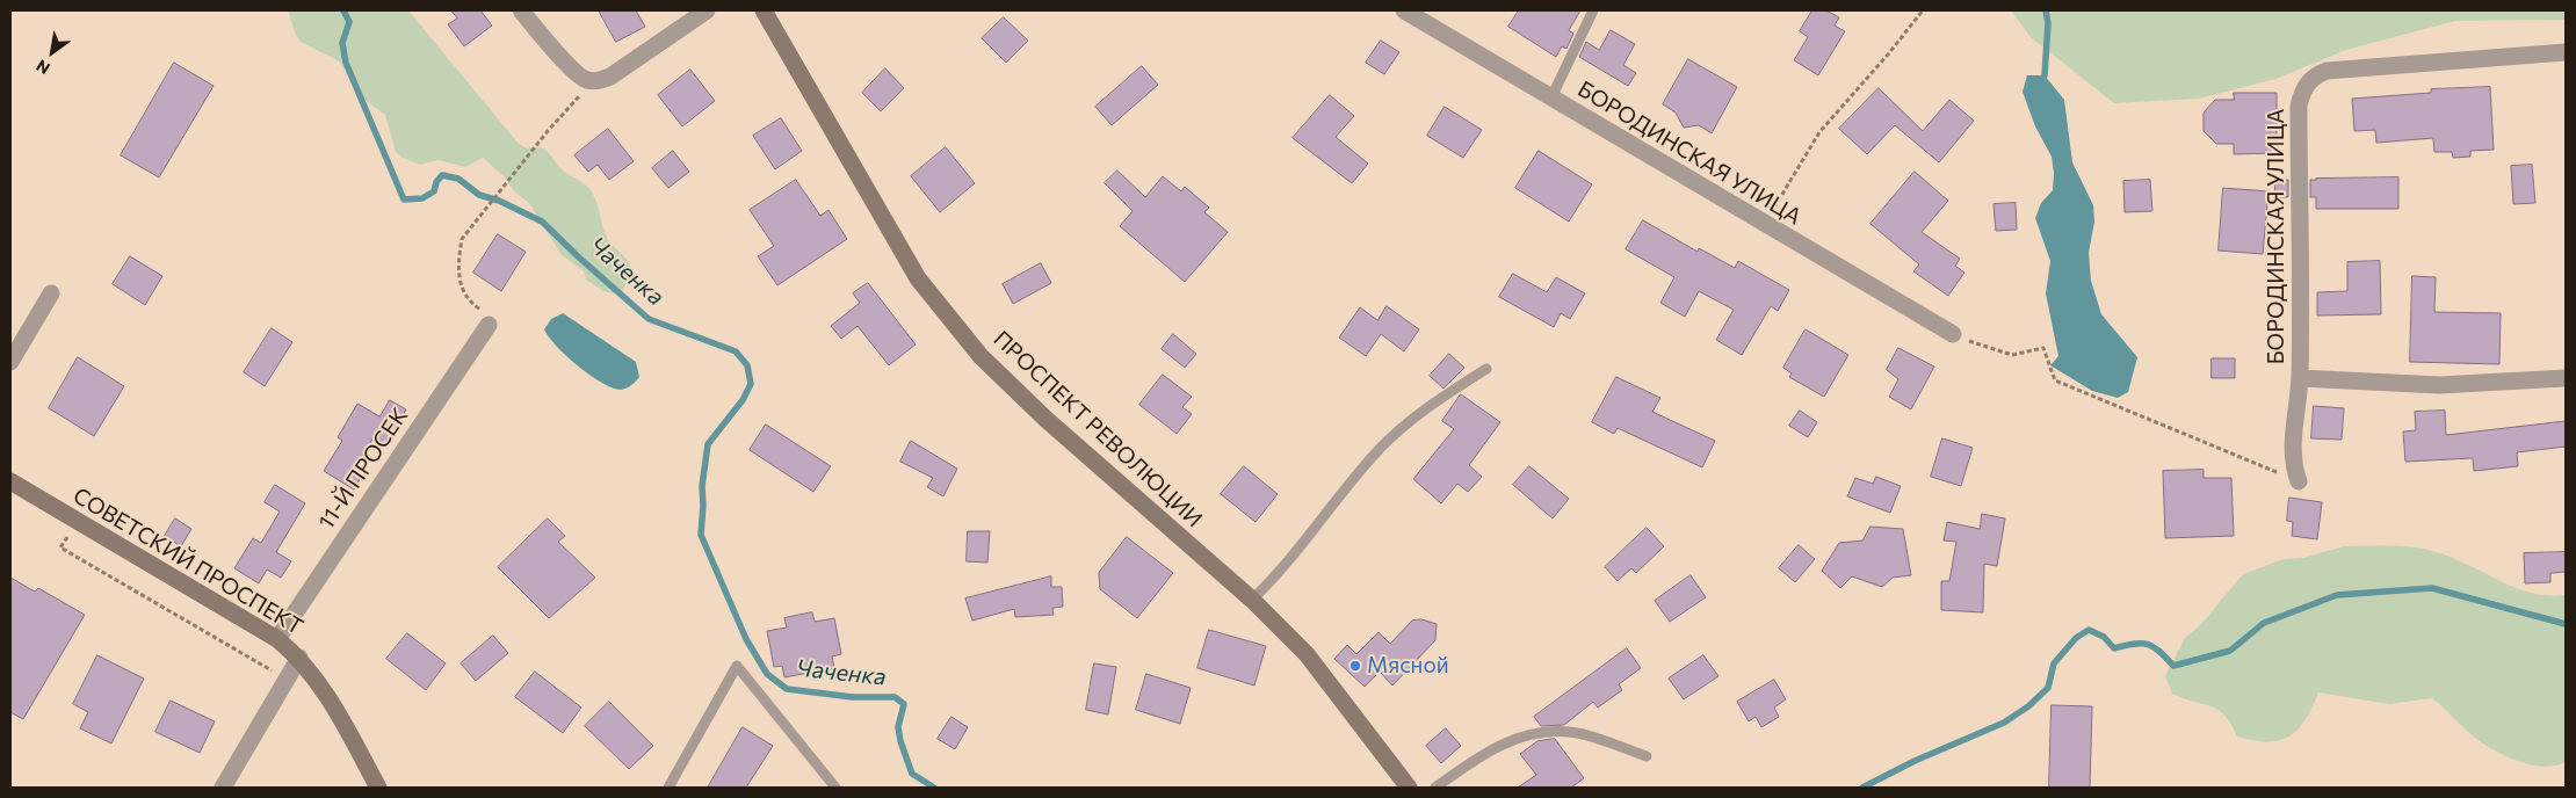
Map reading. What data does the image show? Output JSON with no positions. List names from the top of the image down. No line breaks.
{"streets":{"street":["БОРОДИНСКАЯ УЛИЦА","ПРОСПЕКТ РЕВОЛЮЦИИ","11-Й ПРОСЕК","СОВЕТСКИЙ ПРОСПЕКТ"]},"crossings":[["11-Й ПРОСЕК","СОВЕТСКИЙ ПРОСПЕКТ"]],"water":["Чаченка"],"places":["Мясной"],"north":"bottom left"}
